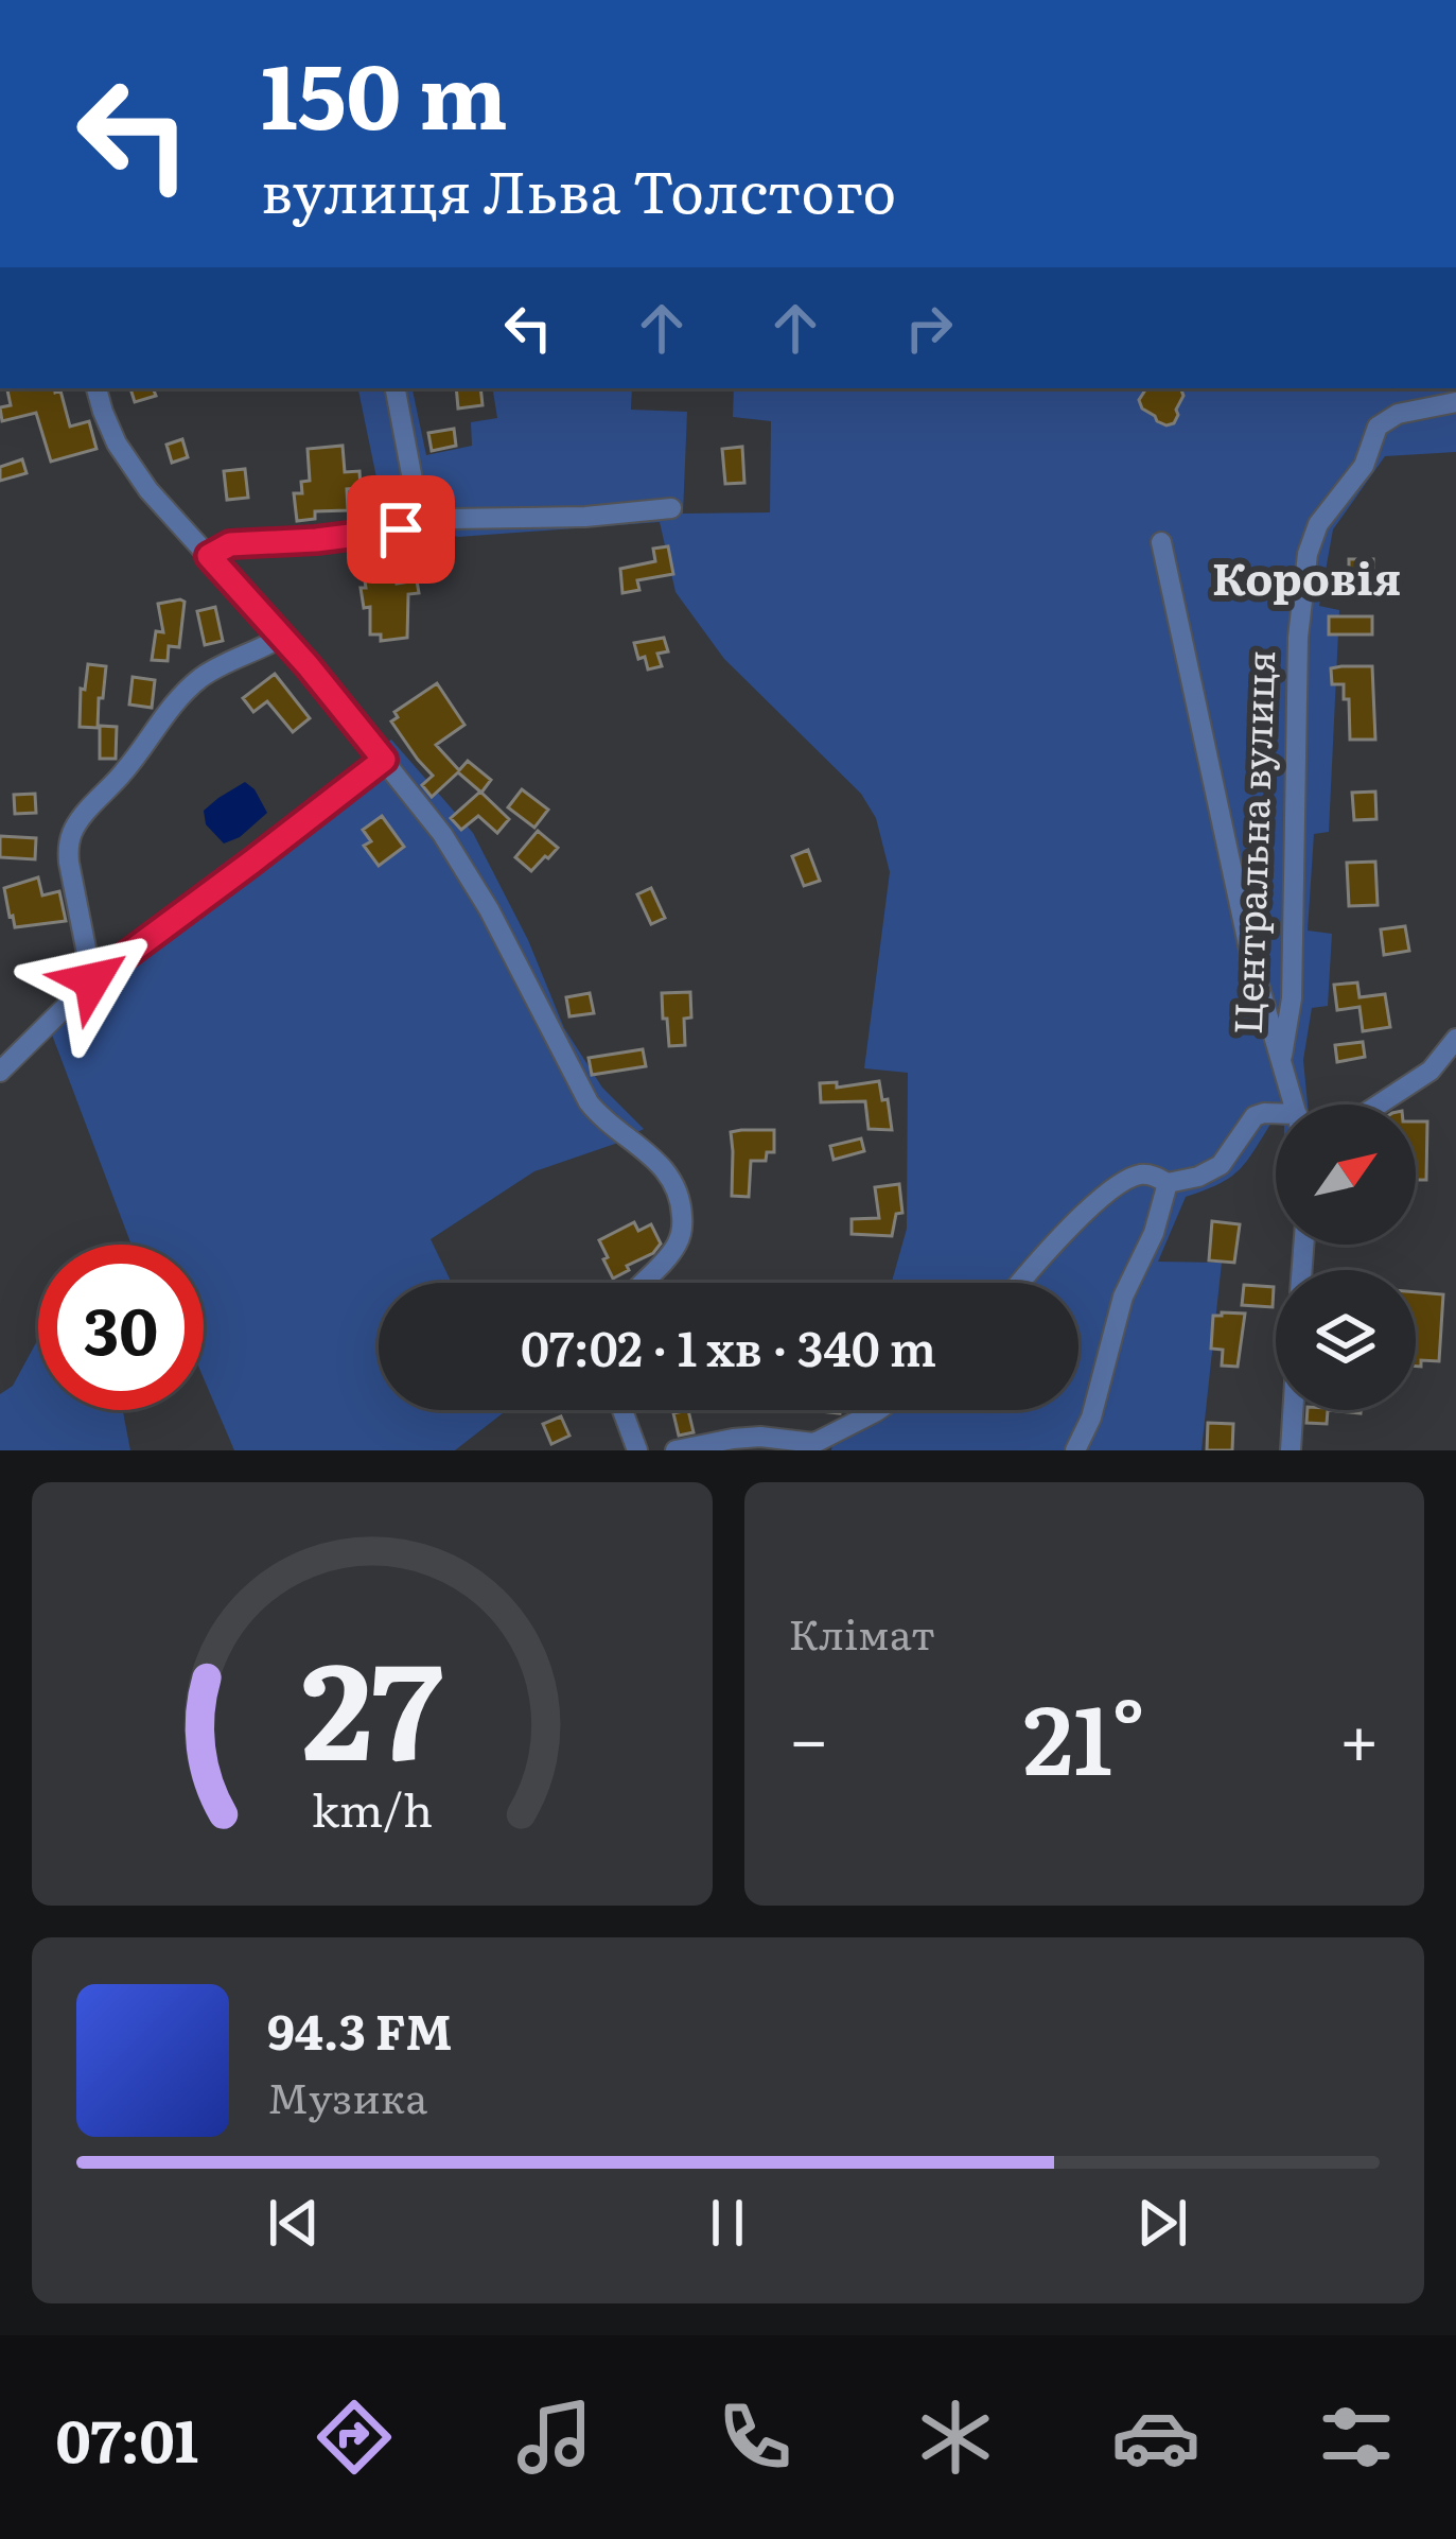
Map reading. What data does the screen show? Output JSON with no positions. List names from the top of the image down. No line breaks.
{"streets":{"street":["Центральна вулиця"]},"districts":["Коровія"],"north":"top right","page":{"turn":["150 m","вулиця Льва Толстого"],"limit":"30","trip":"07:02 · 1 хв · 340 m","tile":"Клімат","heat":["−","21°","+"],"song":["94.3 FM","Музика"],"tabs":"07:01","gauge":["27","km/h"]}}
